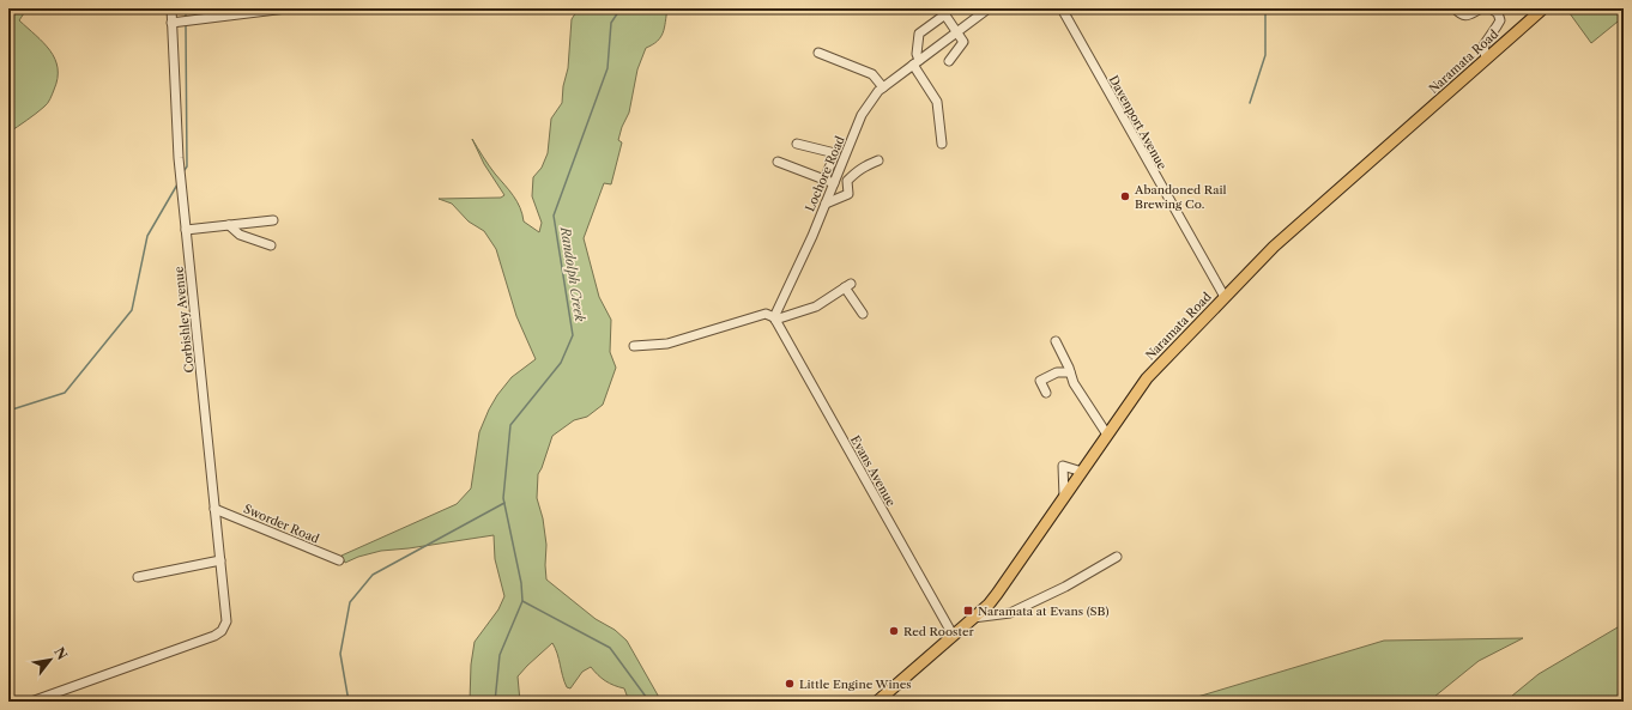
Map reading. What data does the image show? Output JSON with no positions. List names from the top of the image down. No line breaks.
{"streets":{"main road":["Naramata Road"],"street":["Davenport Avenue","Lochore Road","Corbishley Avenue","Evans Avenue","Sworder Road"]},"crossings":[["Naramata Road","Davenport Avenue"],["Naramata Road","Evans Avenue"],["Lochore Road","Evans Avenue"],["Corbishley Avenue","Sworder Road"]],"water":["Randolph Creek"],"places":{"other":["Abandoned Rail Brewing Co.","Red Rooster","Little Engine Wines"],"transit":["Naramata at Evans (SB)"]},"north":"top right"}
